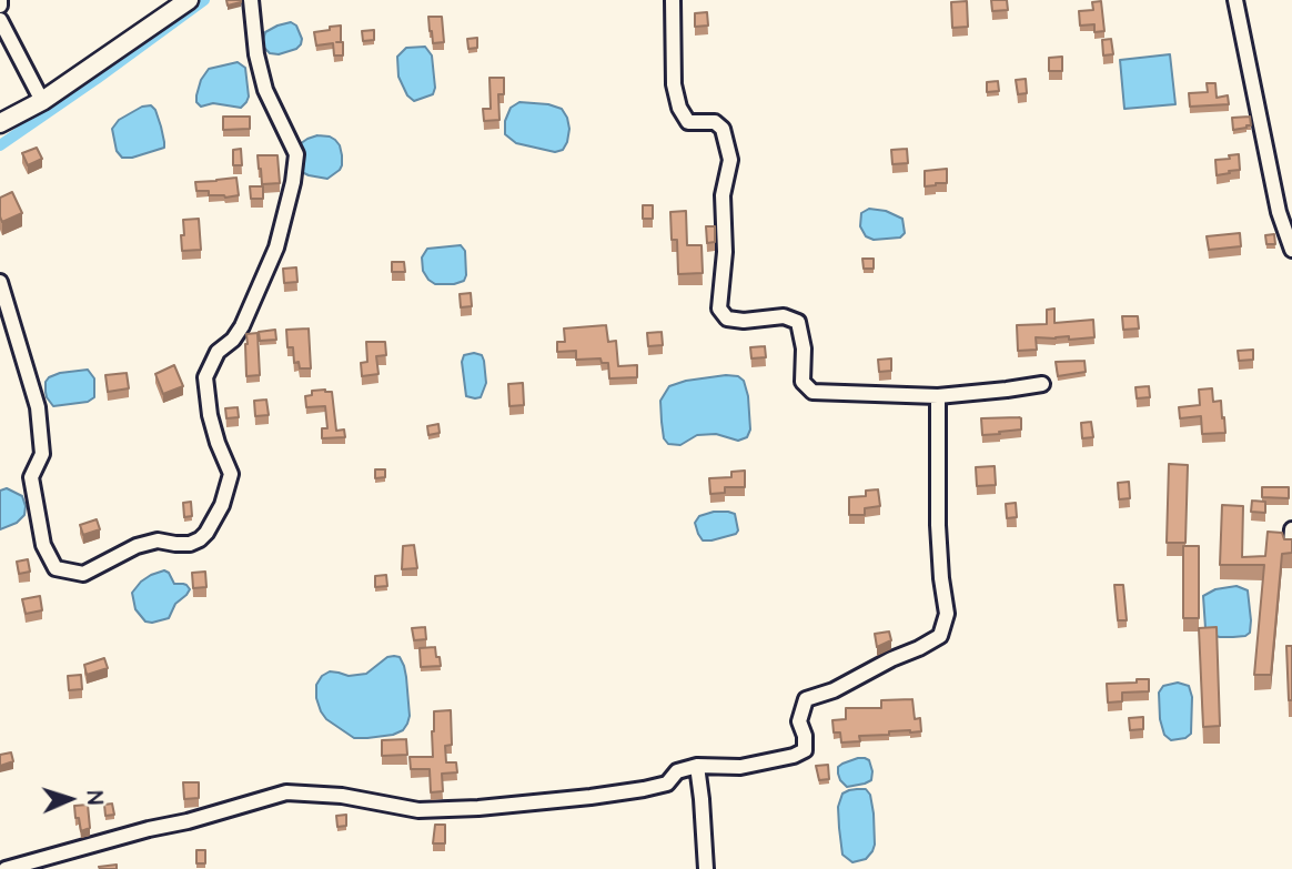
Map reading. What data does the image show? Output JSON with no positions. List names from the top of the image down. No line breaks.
{"north":"right"}
